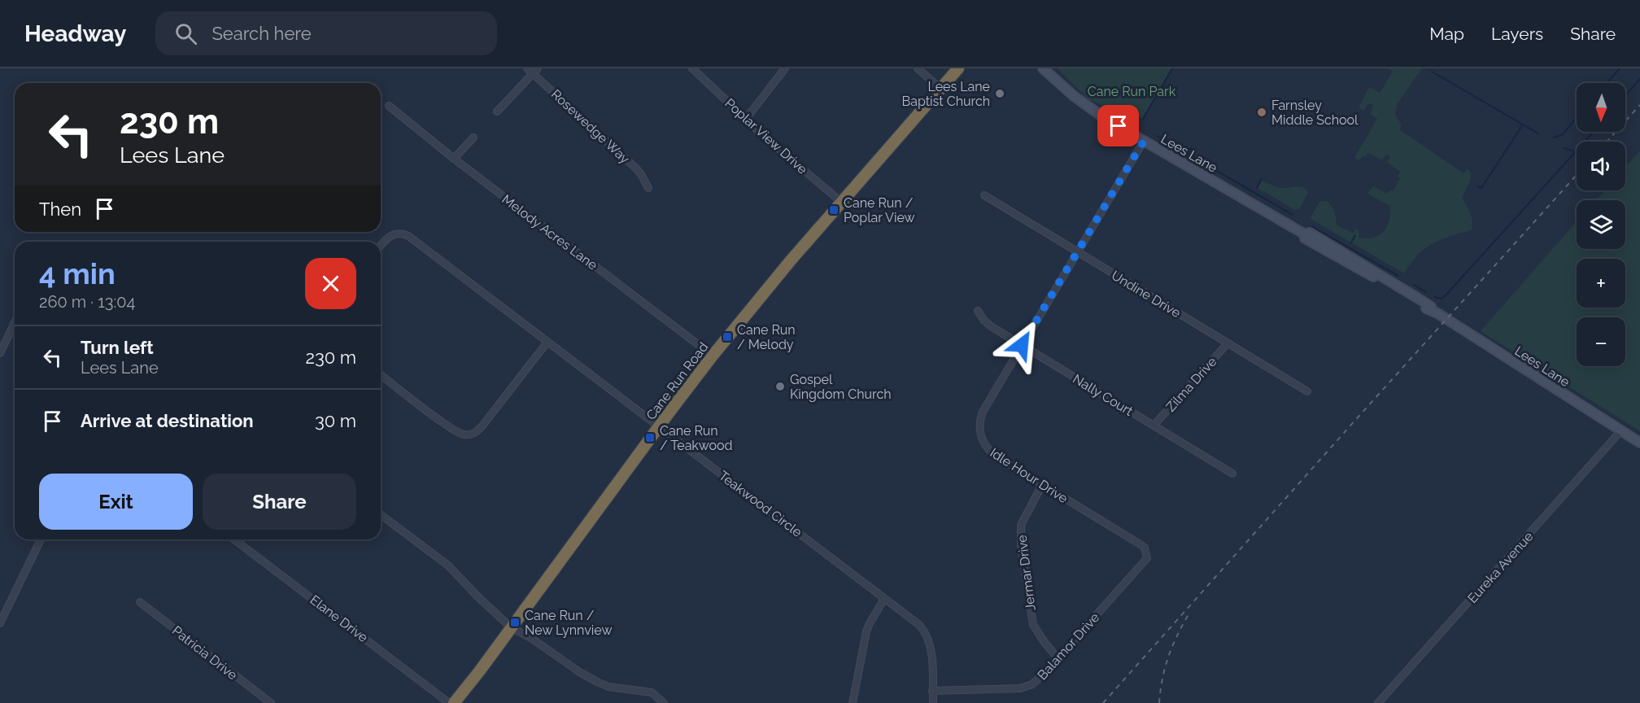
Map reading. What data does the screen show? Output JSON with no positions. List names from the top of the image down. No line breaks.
{"streets":{"highway":["Cane Run Road"],"street":["Rosewedge Way","Poplar View Drive","Lees Lane","Melody Acres Lane","Undine Drive","Zilma Drive","Nally Court","Idle Hour Drive","Teakwood Circle","Eureka Avenue","Jermar Drive","Elane Drive","Balamor Drive","Patricia Drive"]},"crossings":[["Poplar View Drive","Cane Run Road"],["Lees Lane","Idle Hour Drive"],["Lees Lane","Eureka Avenue"],["Melody Acres Lane","Cane Run Road"],["Undine Drive","Zilma Drive"],["Undine Drive","Idle Hour Drive"],["Cane Run Road","Teakwood Circle"],["Zilma Drive","Nally Court"],["Nally Court","Idle Hour Drive"],["Idle Hour Drive","Jermar Drive"],["Idle Hour Drive","Balamor Drive"],["Teakwood Circle","Balamor Drive"],["Jermar Drive","Balamor Drive"]],"parks":["Cane Run Park"],"places":{"other":["Lees Lane Baptist Church","Farnsley Middle School","Gospel Kingdom Church"],"transit":["Cane Run / Poplar View","Cane Run / Melody","Cane Run / Teakwood","Cane Run / New Lynnview"]},"north":"bottom","page":{"header":"Headway","search":"Search here","nav":["Map","Layers","Share"],"map_buttons":["+","−"],"turn":["230 m","Lees Lane"],"then":"Then","heading":["4 min","260 m · 13:04"],"list":[{"name":"Turn left","note":"Lees Lane","value":"230 m"},{"name":"Arrive at destination","value":"30 m"}],"buttons":["Exit","Share"]}}
